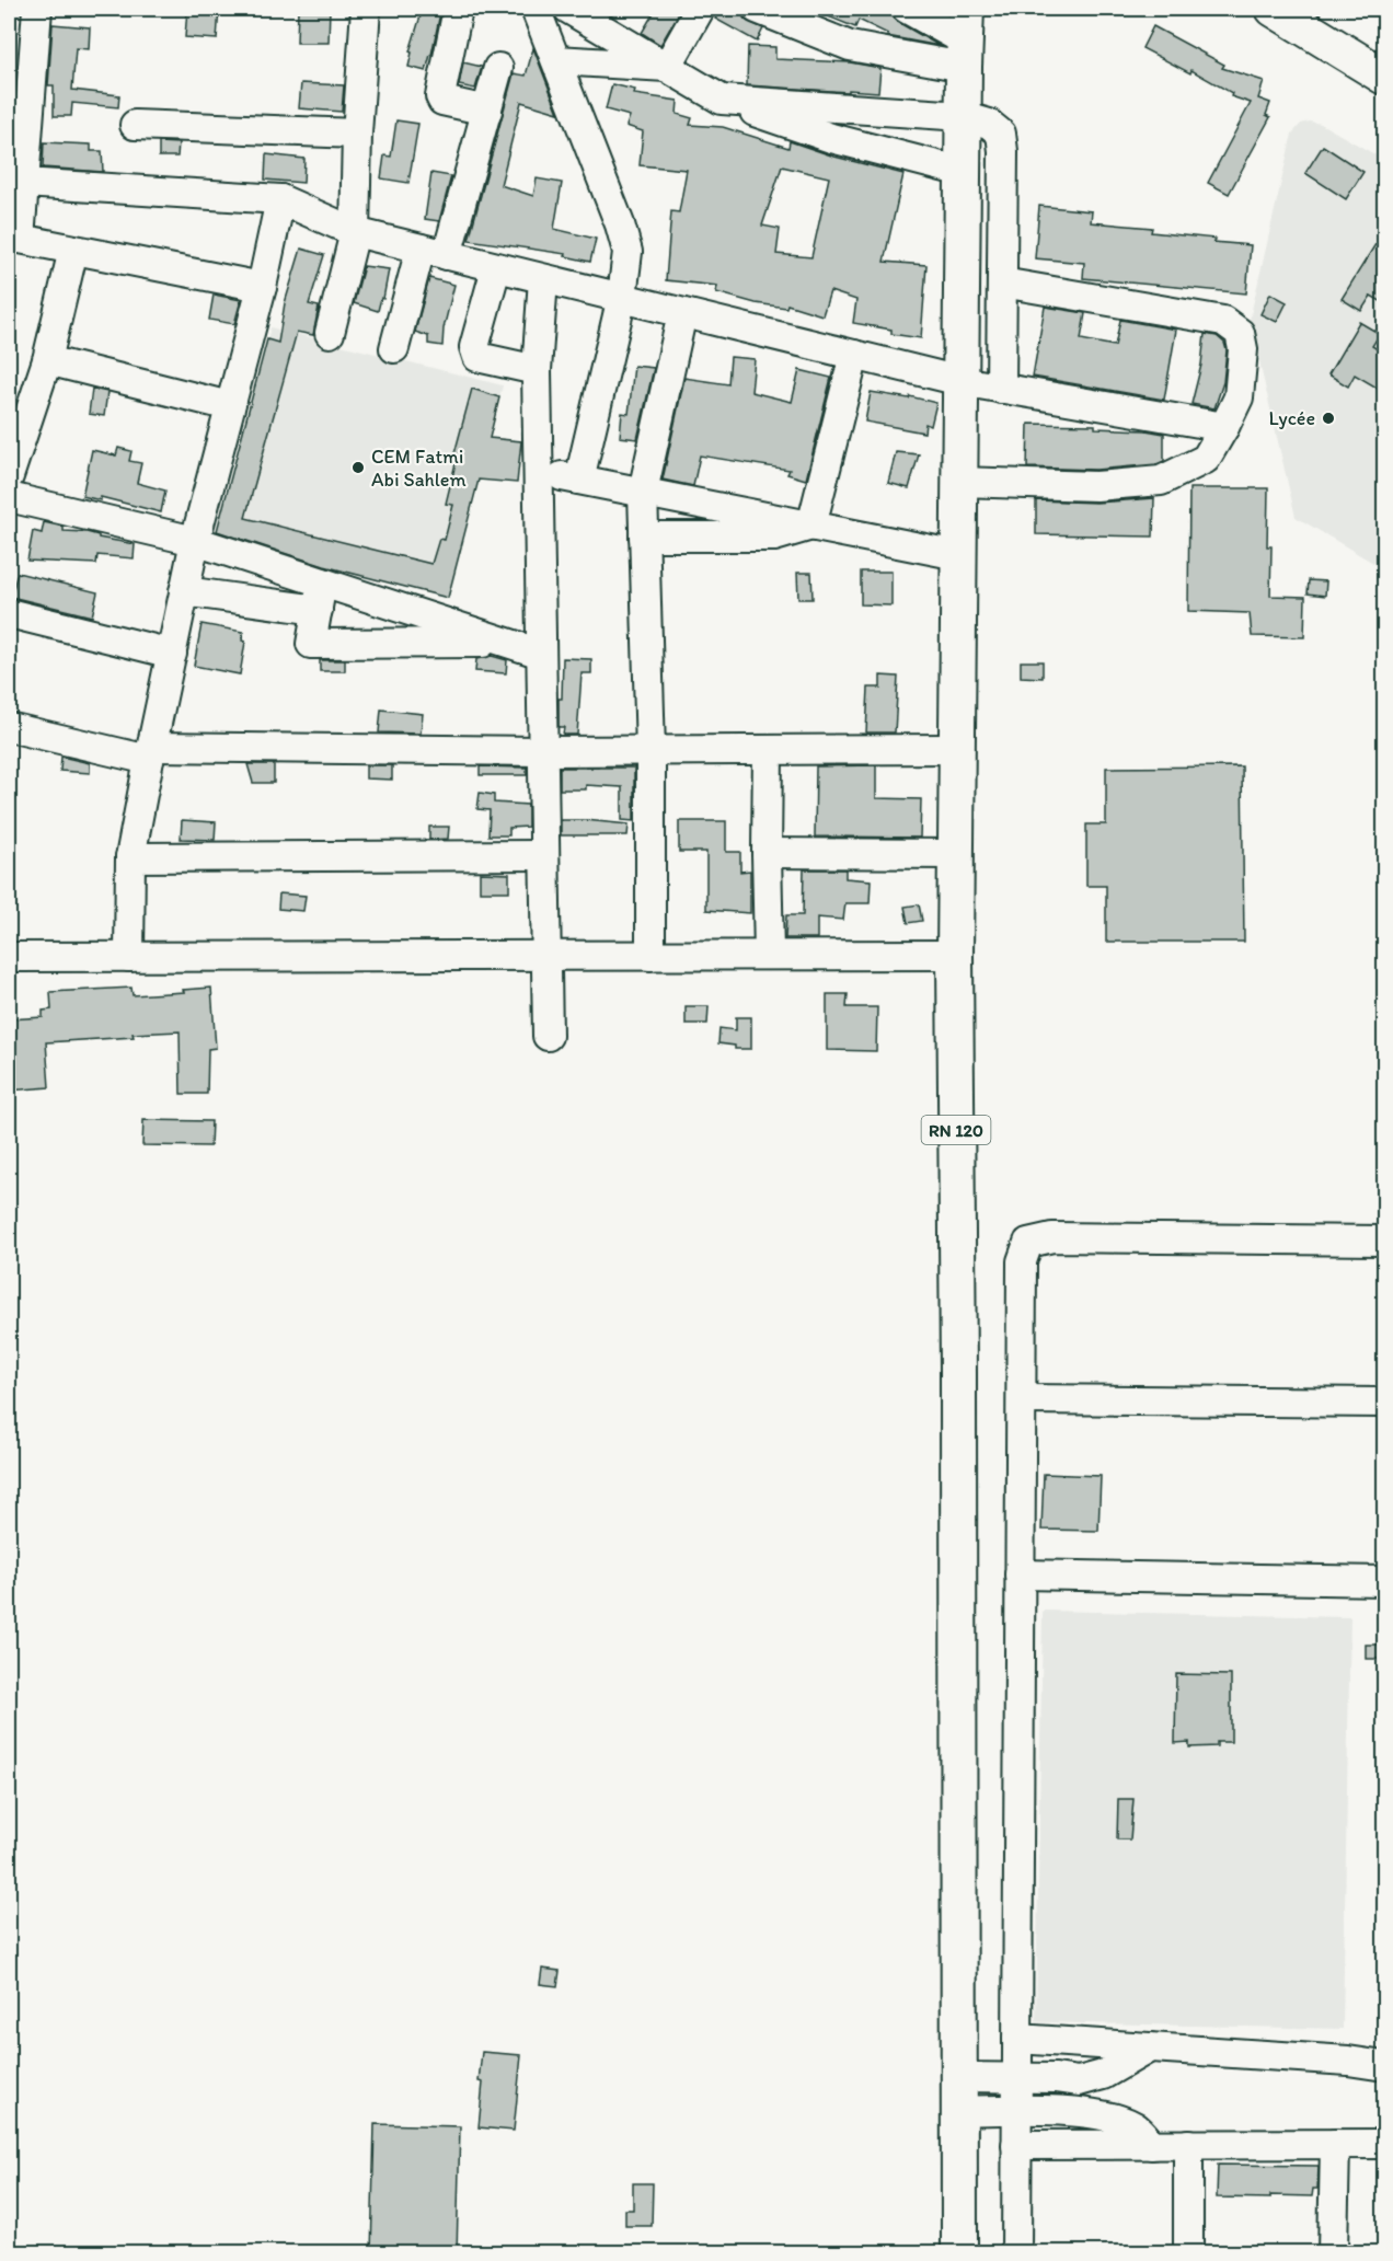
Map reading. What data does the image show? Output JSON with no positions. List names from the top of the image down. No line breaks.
{"streets":{"main road":["RN 120"]},"places":["Lycée","CEM Fatmi Abi Sahlem"]}
